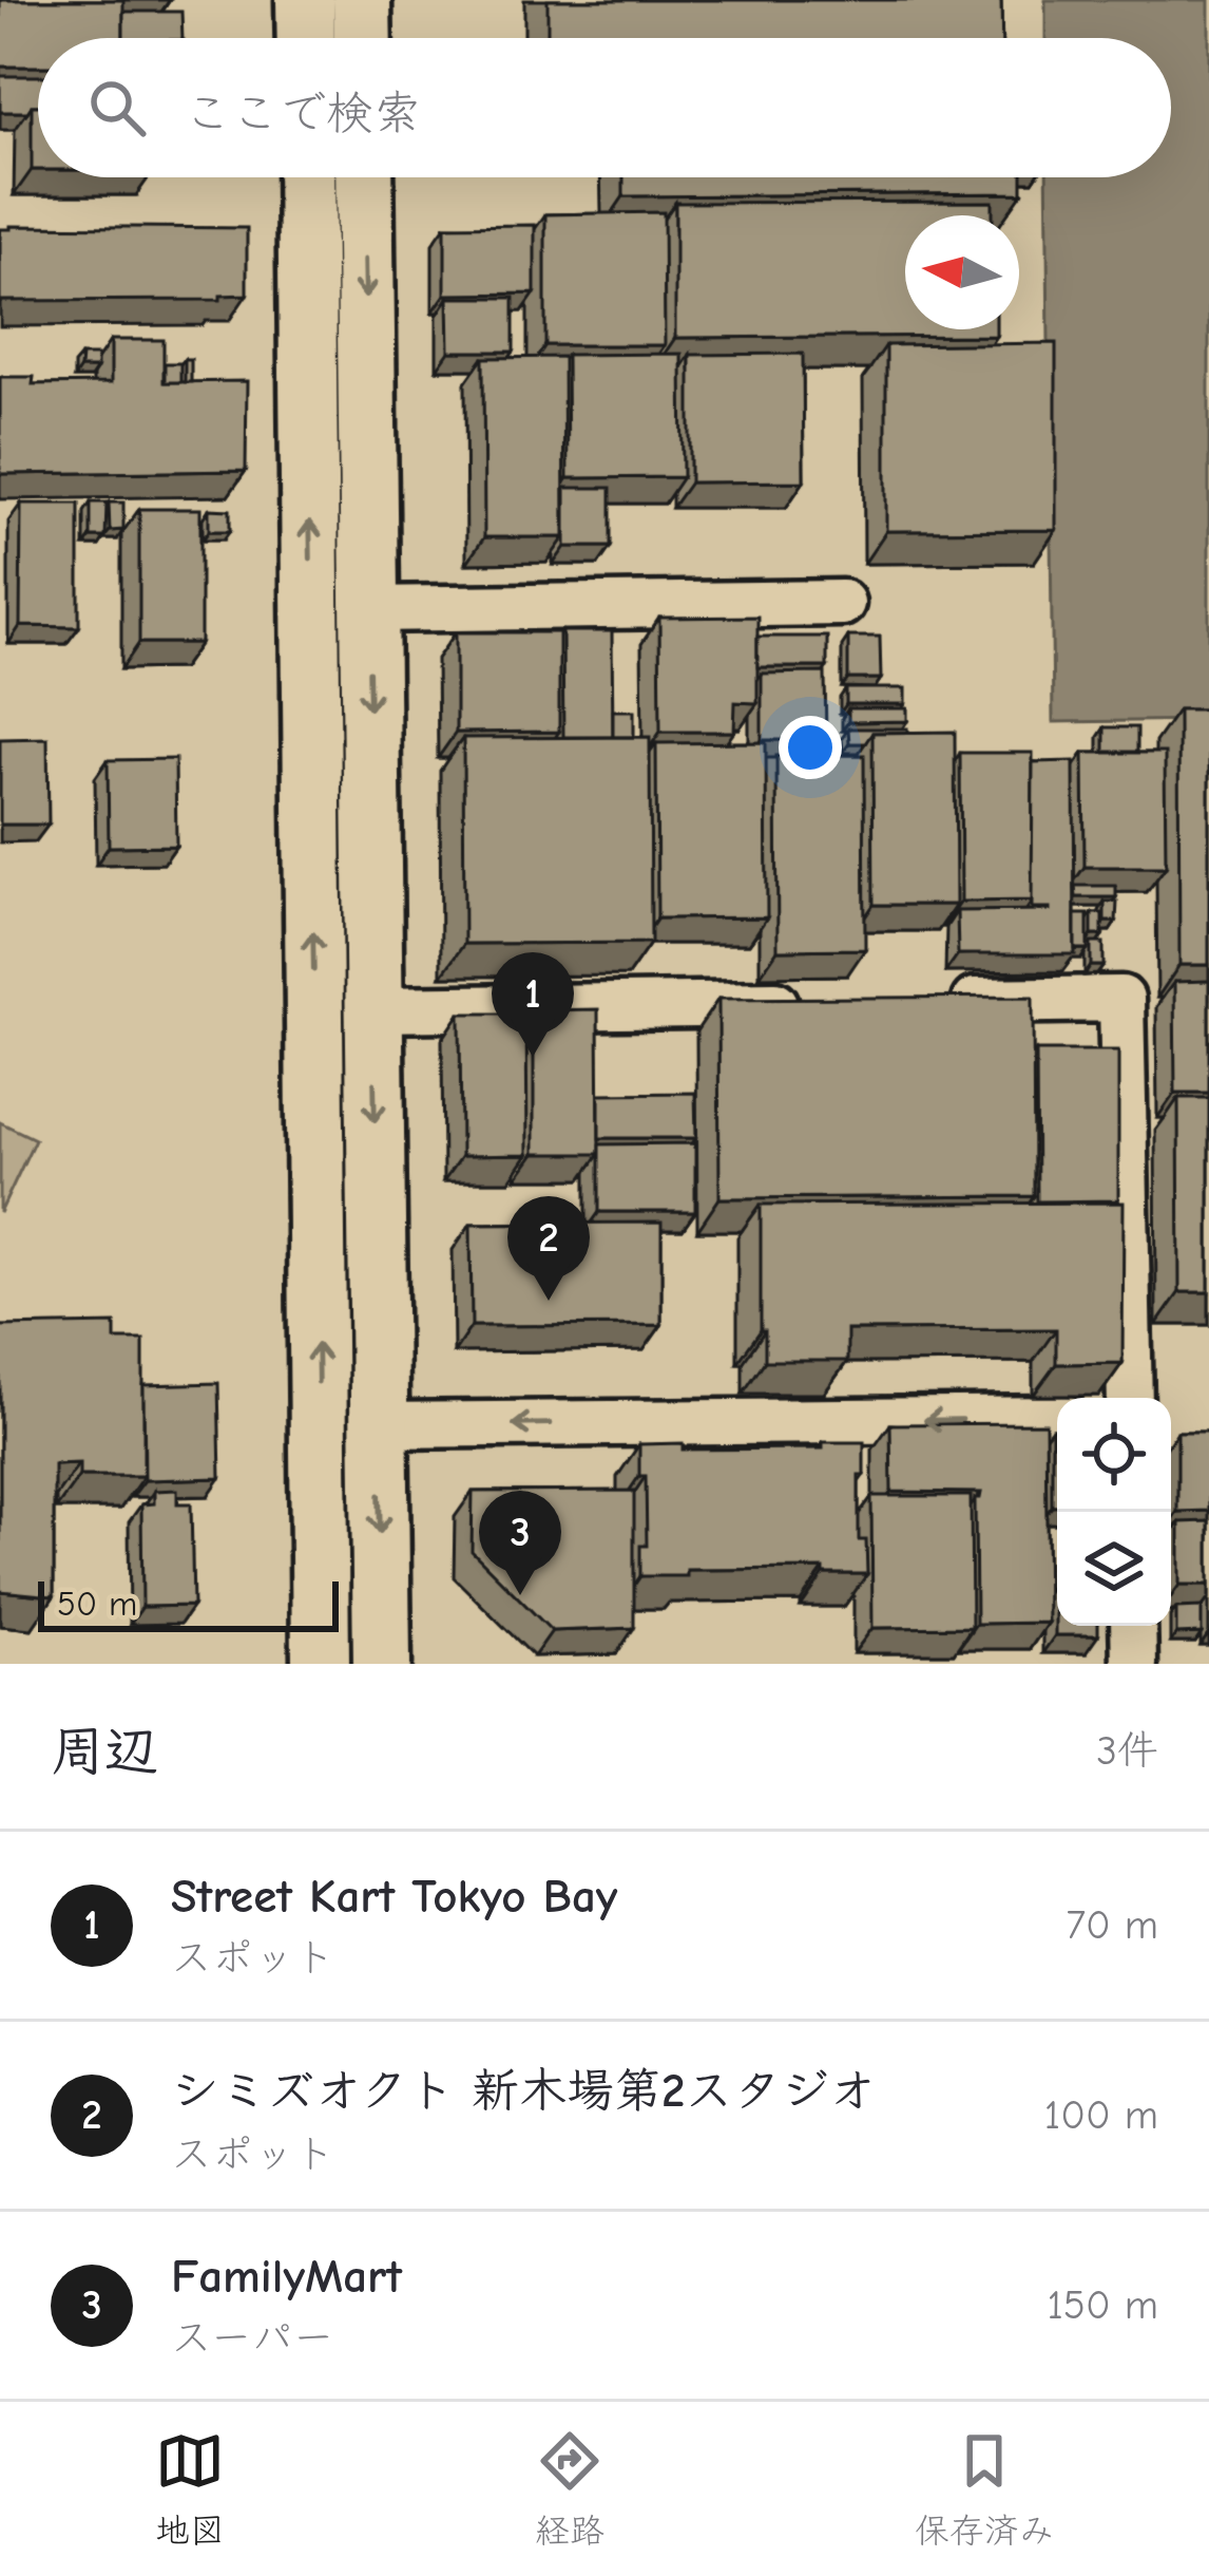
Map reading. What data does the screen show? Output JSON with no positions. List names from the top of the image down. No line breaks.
{"scale_bar":"50 m","north":"left","page":{"search":"ここで検索","pins":["1","2","3"],"scale":"50 m","heading":["周辺","3件"],"list":[{"mark":"1","name":"Street Kart Tokyo Bay","note":"スポット","value":"70 m"},{"mark":"2","name":"シミズオクト 新木場第2スタジオ","note":"スポット","value":"100 m"},{"mark":"3","name":"FamilyMart","note":"スーパー","value":"150 m"}],"nav":["地図","経路","保存済み"]}}
